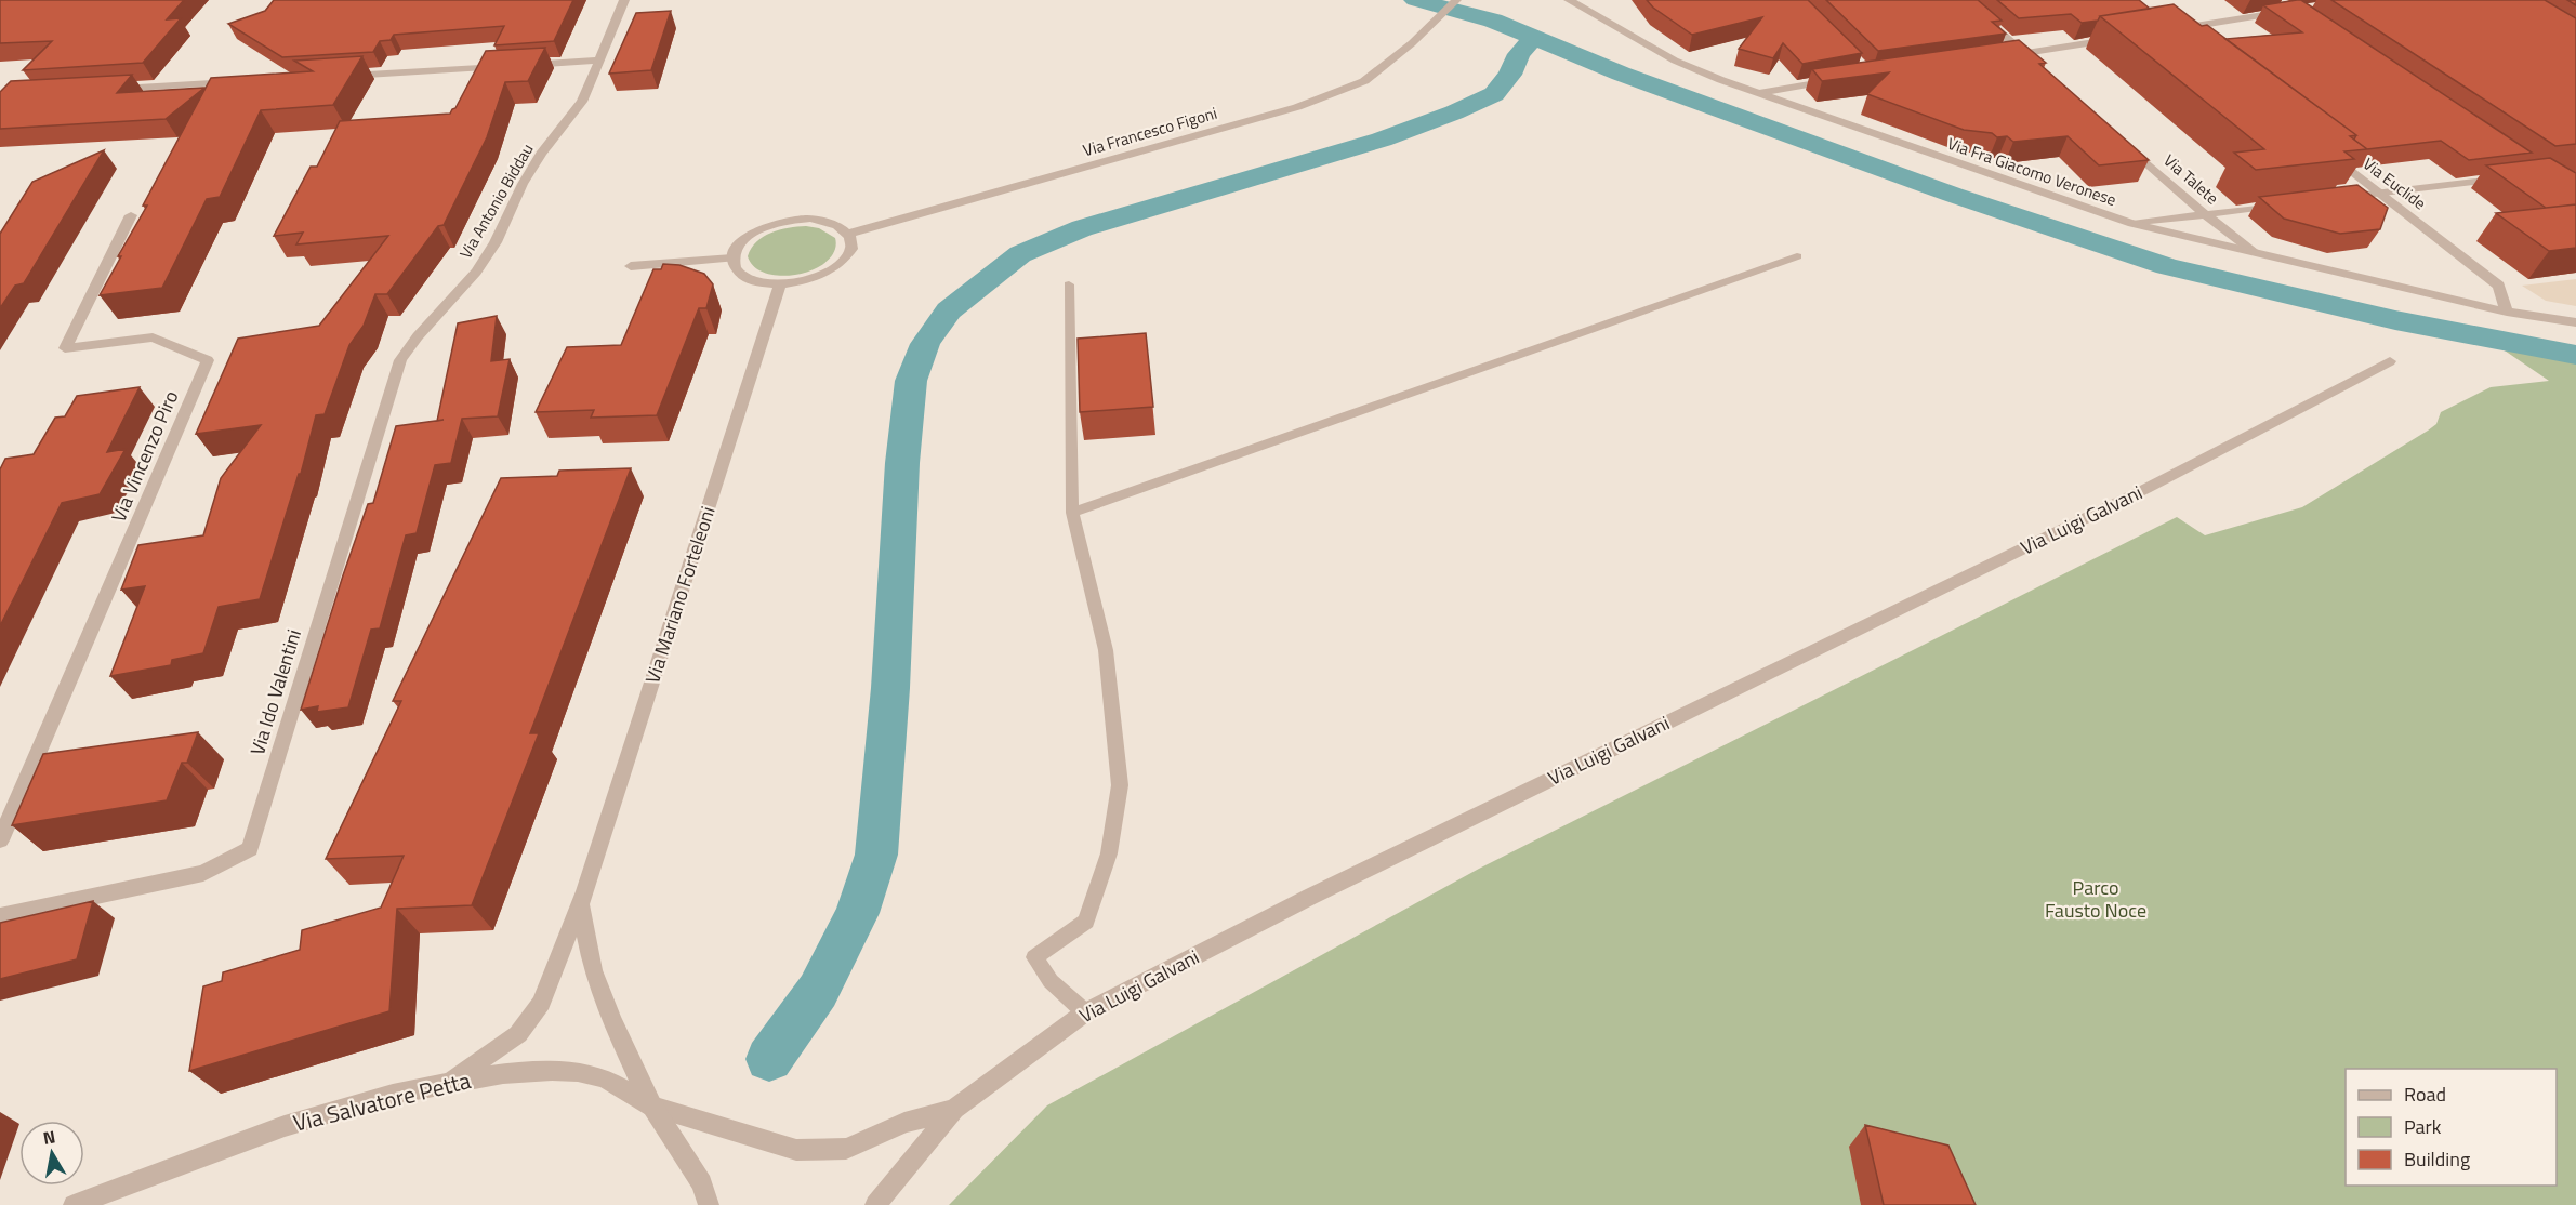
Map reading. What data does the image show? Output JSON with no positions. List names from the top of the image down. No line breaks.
{"streets":{"street":["Via Francesco Figoni","Via Fra Giacomo Veronese","Via Talete","Via Euclide","Via Antonio Biddau","Via Vincenzo Piro","Via Luigi Galvani","Via Mariano Forteleoni","Via Ido Valentini","Via Salvatore Petta"]},"crossings":[["Via Fra Giacomo Veronese","Via Talete"],["Via Fra Giacomo Veronese","Via Euclide"],["Via Antonio Biddau","Via Ido Valentini"],["Via Luigi Galvani","Via Salvatore Petta"],["Via Mariano Forteleoni","Via Salvatore Petta"]],"parks":["Parco Fausto Noce"],"legend":["Road","Park","Building"],"north":"top"}
